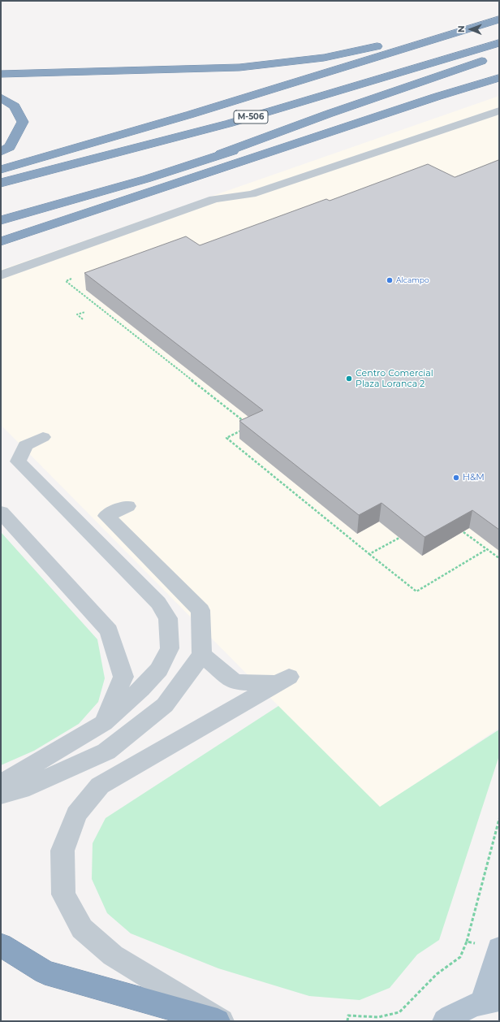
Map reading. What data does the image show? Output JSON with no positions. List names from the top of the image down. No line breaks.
{"streets":{"highway":["M-506"]},"places":["Alcampo","Centro Comercial Plaza Loranca 2","H&M"],"north":"left"}
